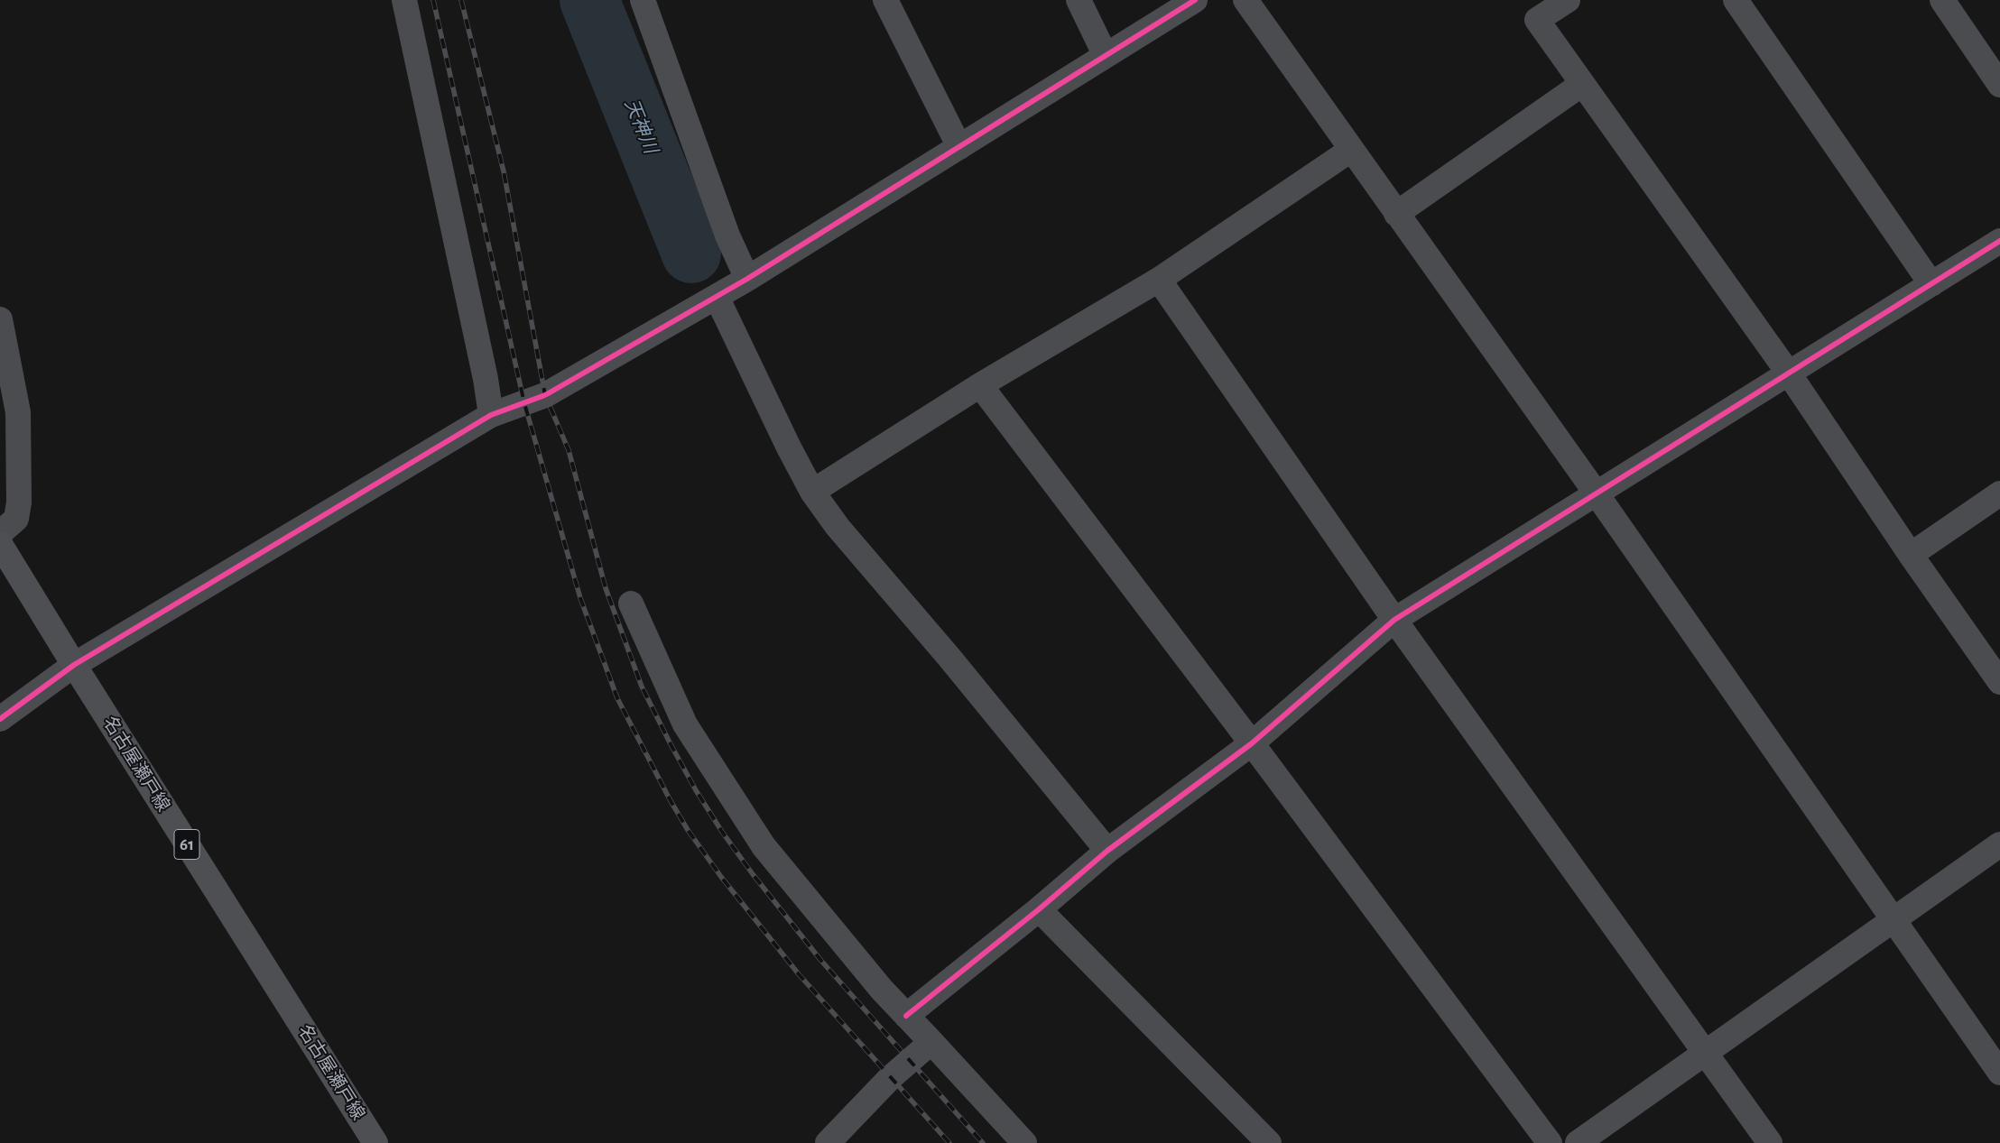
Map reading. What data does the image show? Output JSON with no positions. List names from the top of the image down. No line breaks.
{"streets":{"main road":["名古屋瀬戸線","61"]},"water":["天神川"]}
